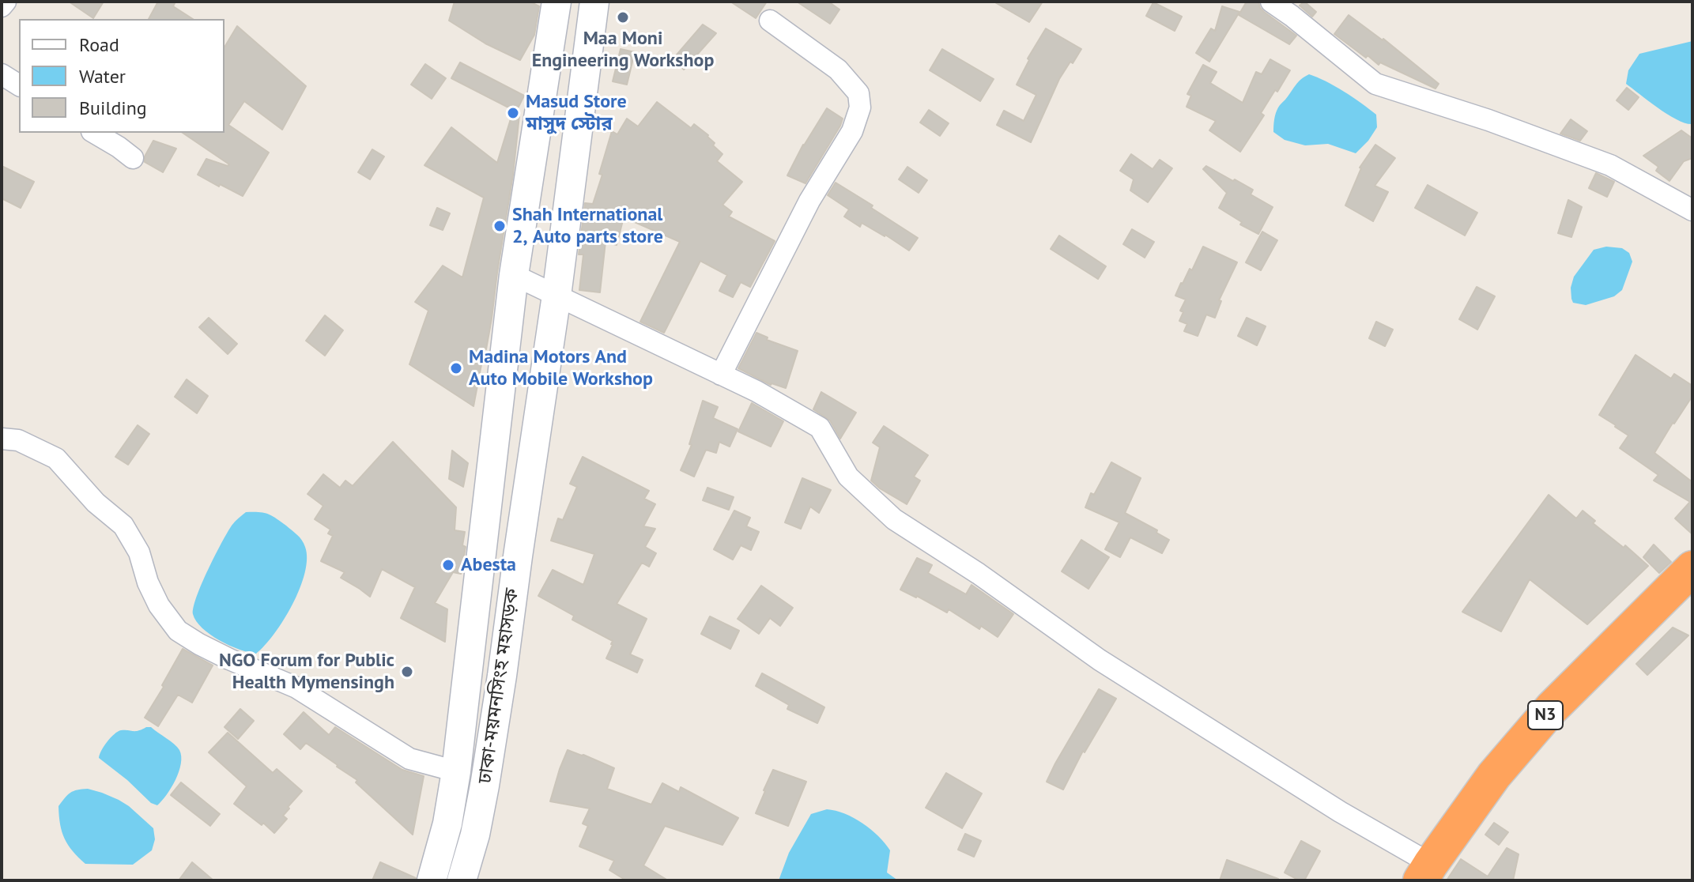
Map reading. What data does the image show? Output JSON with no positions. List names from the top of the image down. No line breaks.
{"streets":{"highway":["N3"],"main road":["ঢাকা-ময়মনসিংহ মহাসড়ক"]},"places":["Maa Moni Engineering Workshop","Masud Store মাসুদ স্টোর","Shah International 2, Auto parts store","Madina Motors And Auto Mobile Workshop","Abesta","NGO Forum for Public Health Mymensingh"],"legend":["Road","Water","Building"]}
